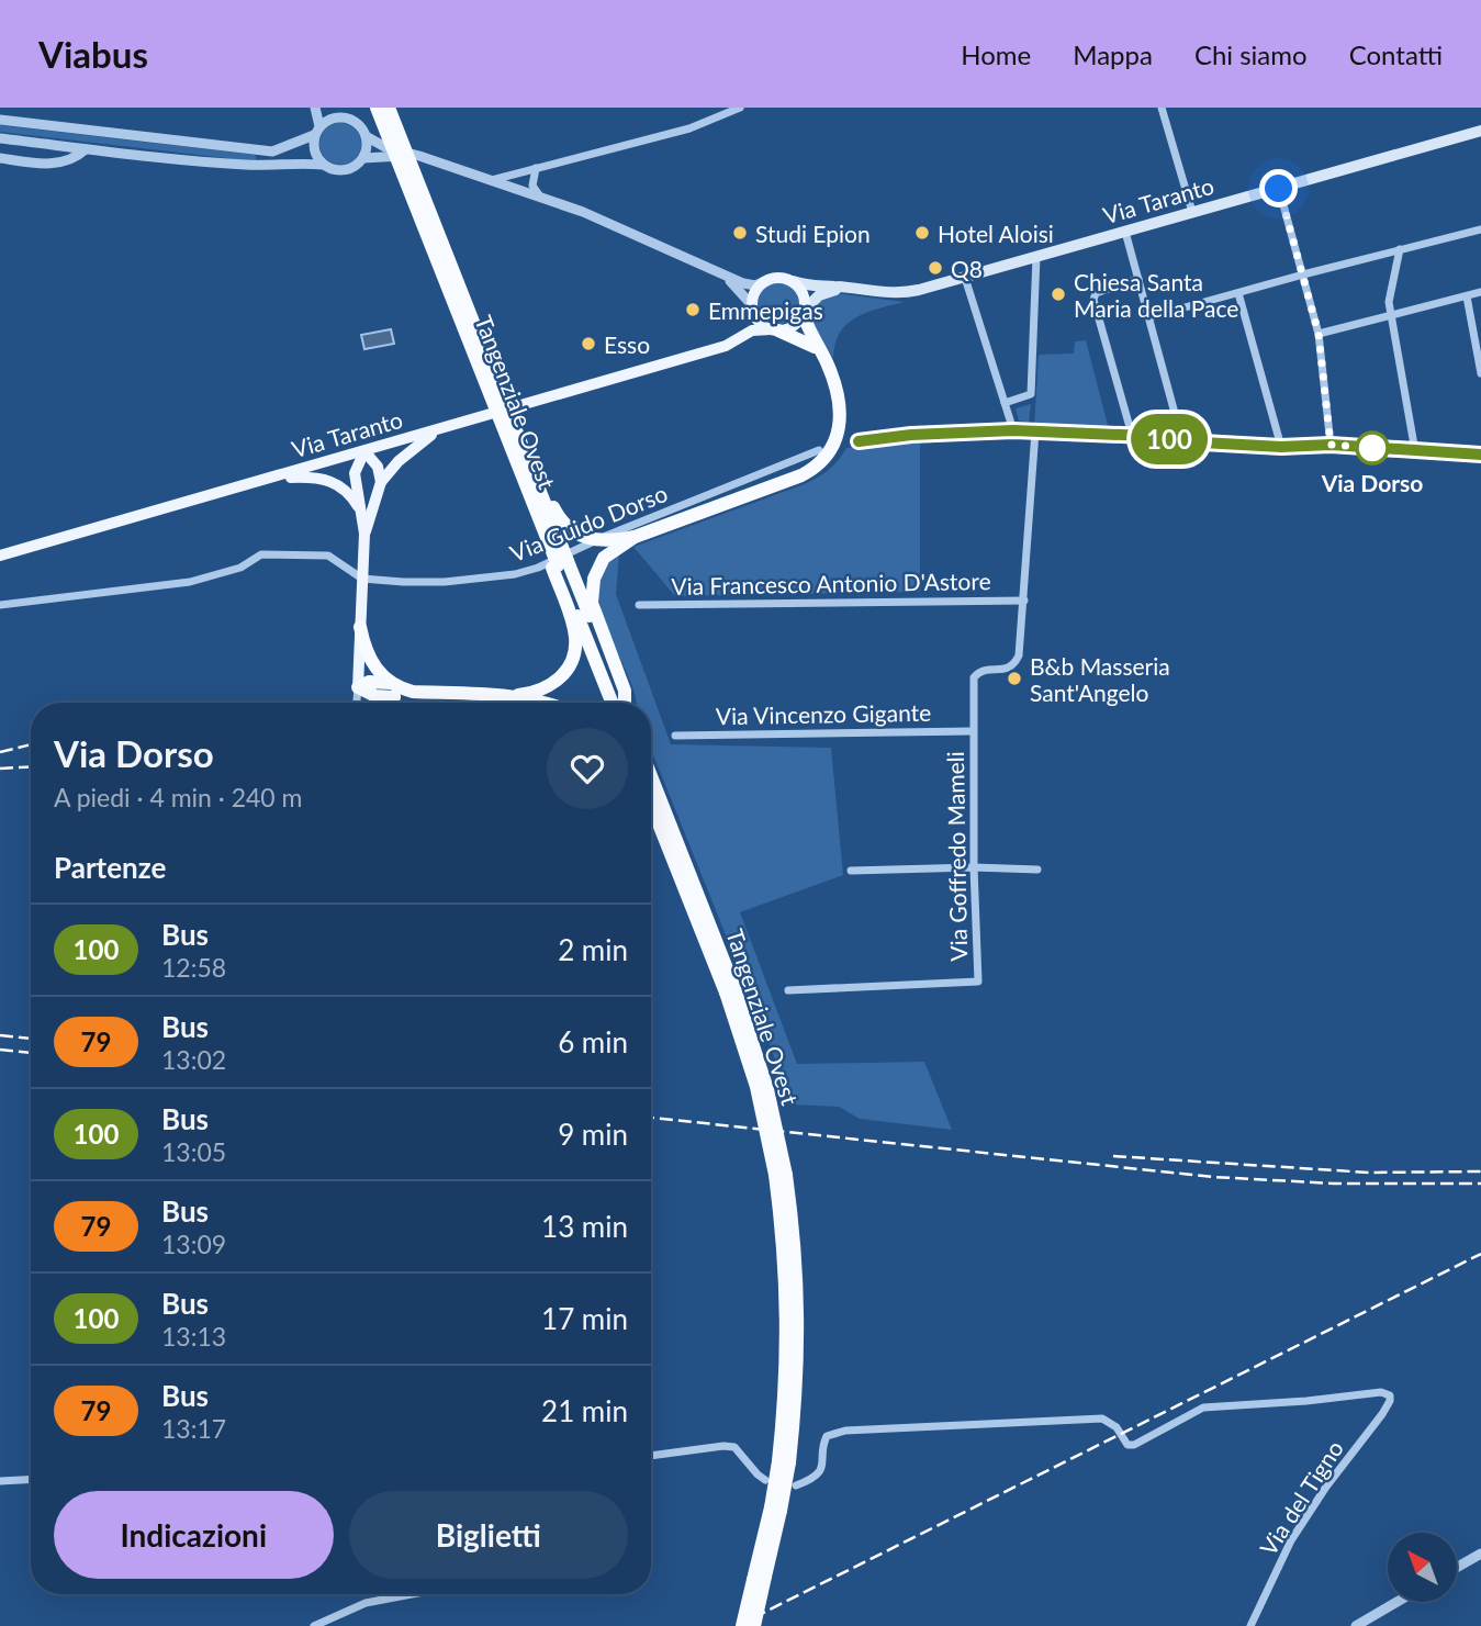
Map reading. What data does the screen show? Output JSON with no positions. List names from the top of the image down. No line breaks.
{"streets":{"highway":["Tangenziale Ovest"],"main road":["Via Taranto"],"street":["Via Guido Dorso","Via Francesco Antonio D'Astore","Via Vincenzo Gigante","Via Goffredo Mameli","Via del Tigno"]},"crossings":[["Via Francesco Antonio D'Astore","Via Goffredo Mameli"],["Via Vincenzo Gigante","Via Goffredo Mameli"]],"places":["Studi Epion","Hotel Aloisi","Q8","Chiesa Santa Maria della Pace","Emmepigas","Esso","Via Dorso","B&b Masseria Sant'Angelo"],"lines":["bus line 100"],"north":"top left","page":{"header":"Viabus","nav":["Home","Mappa","Chi siamo","Contatti"],"on_map":"100","heading":[["Via Dorso","A piedi · 4 min · 240 m"],"Partenze"],"list":[{"mark":"100","name":"Bus","note":"12:58","value":"2 min"},{"mark":"79","name":"Bus","note":"13:02","value":"6 min"},{"mark":"100","name":"Bus","note":"13:05","value":"9 min"},{"mark":"79","name":"Bus","note":"13:09","value":"13 min"},{"mark":"100","name":"Bus","note":"13:13","value":"17 min"},{"mark":"79","name":"Bus","note":"13:17","value":"21 min"}],"buttons":["Indicazioni","Biglietti"]}}
